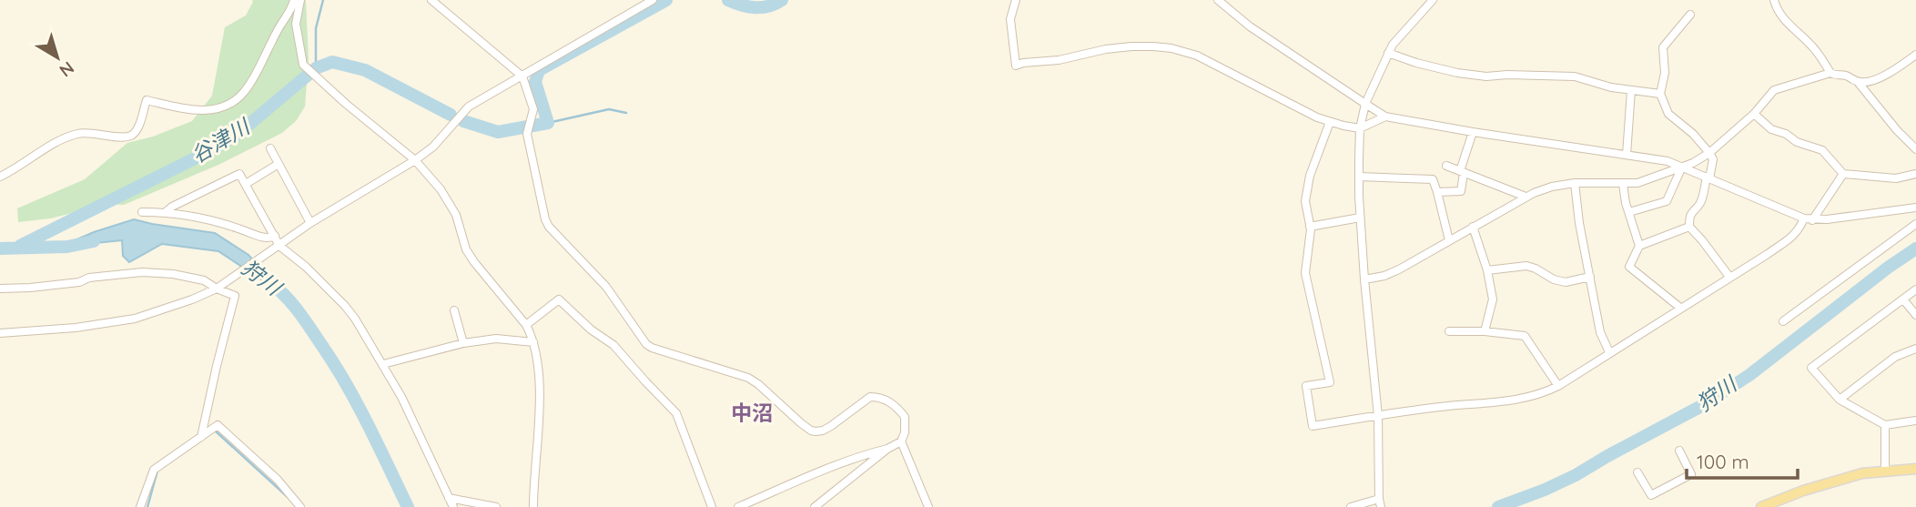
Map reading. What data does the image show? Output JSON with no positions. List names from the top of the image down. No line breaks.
{"districts":["中沼"],"water":["谷津川","狩川"],"scale_bar":"100 m","north":"bottom right"}
